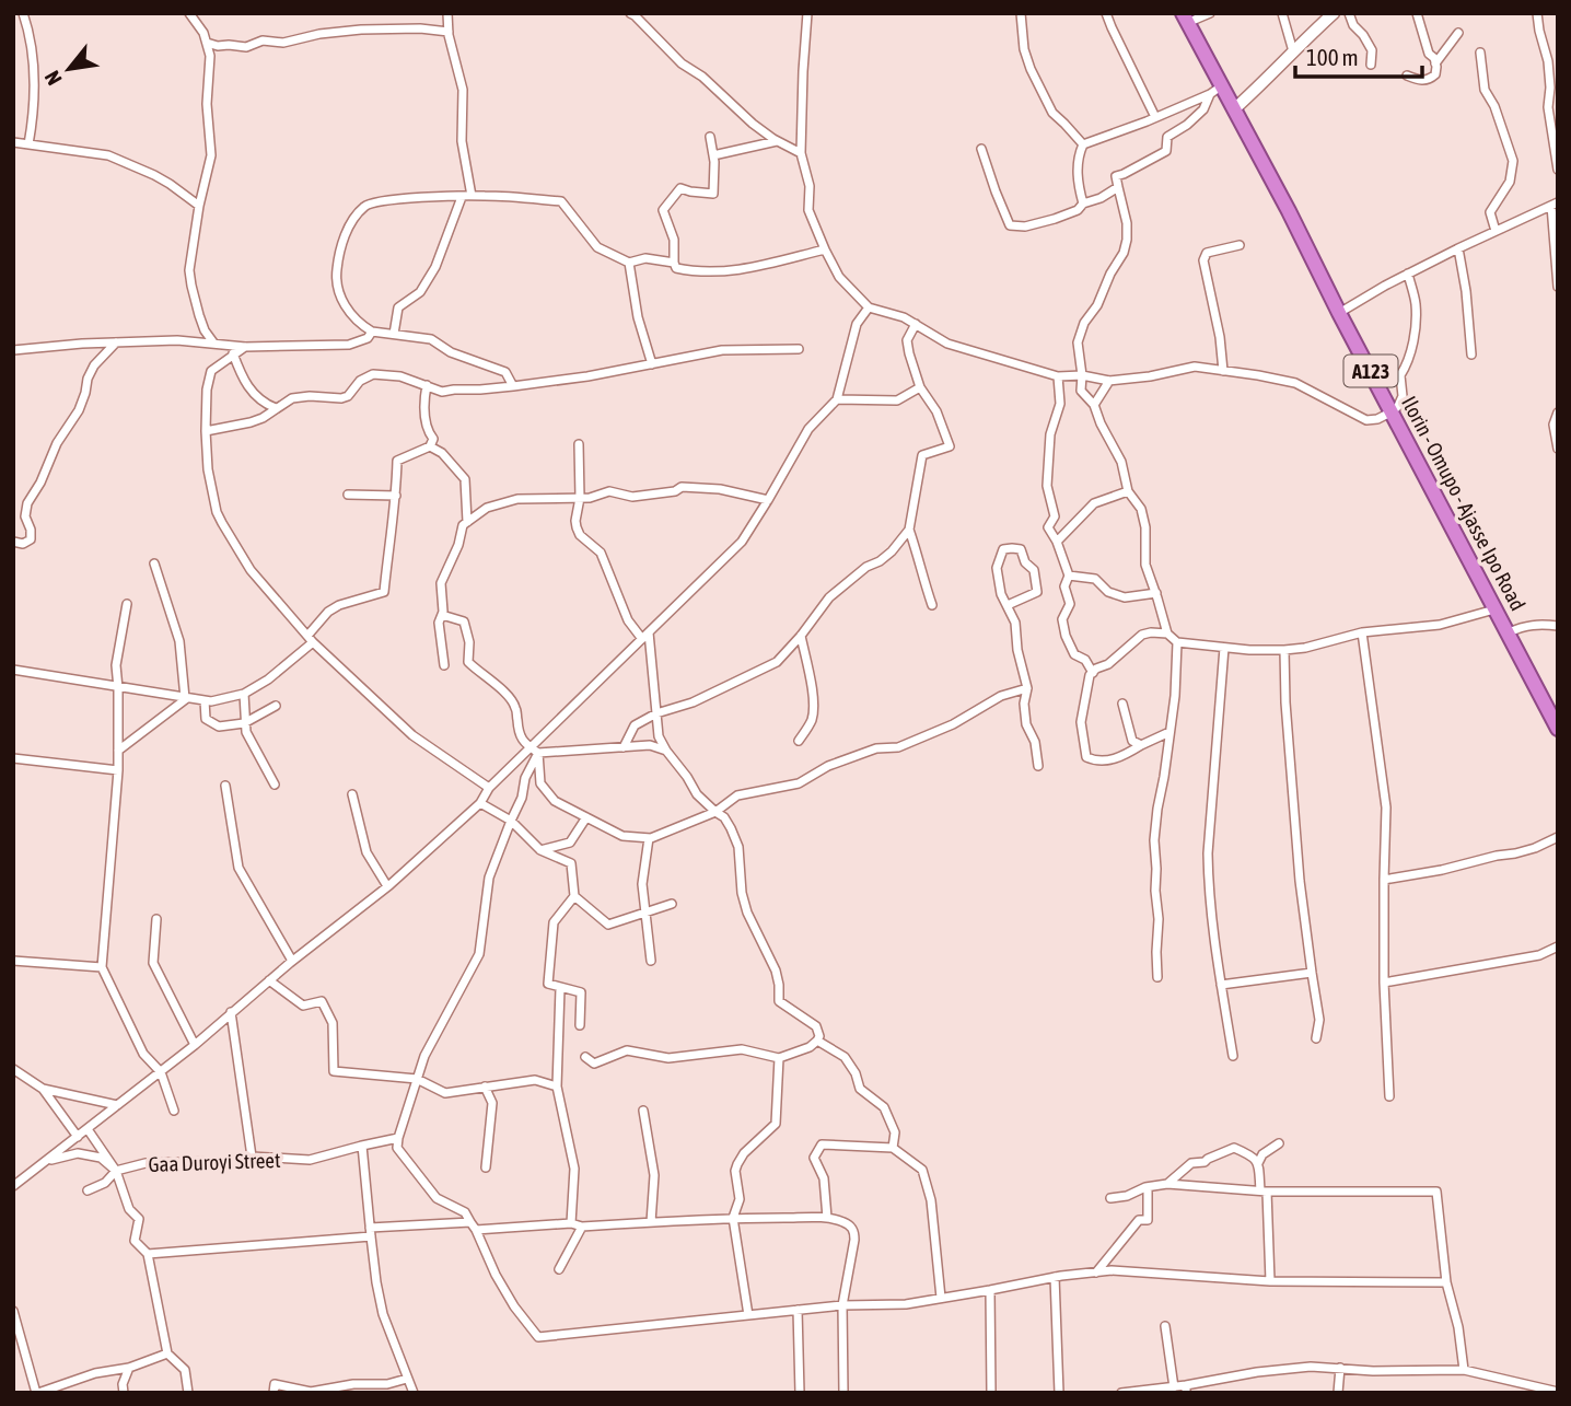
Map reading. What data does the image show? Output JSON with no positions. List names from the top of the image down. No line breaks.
{"streets":{"highway":["A123","Ilorin - Omupo - Ajasse Ipo Road"],"street":["Gaa Duroyi Street"]},"scale_bar":"100 m","north":"bottom left"}
